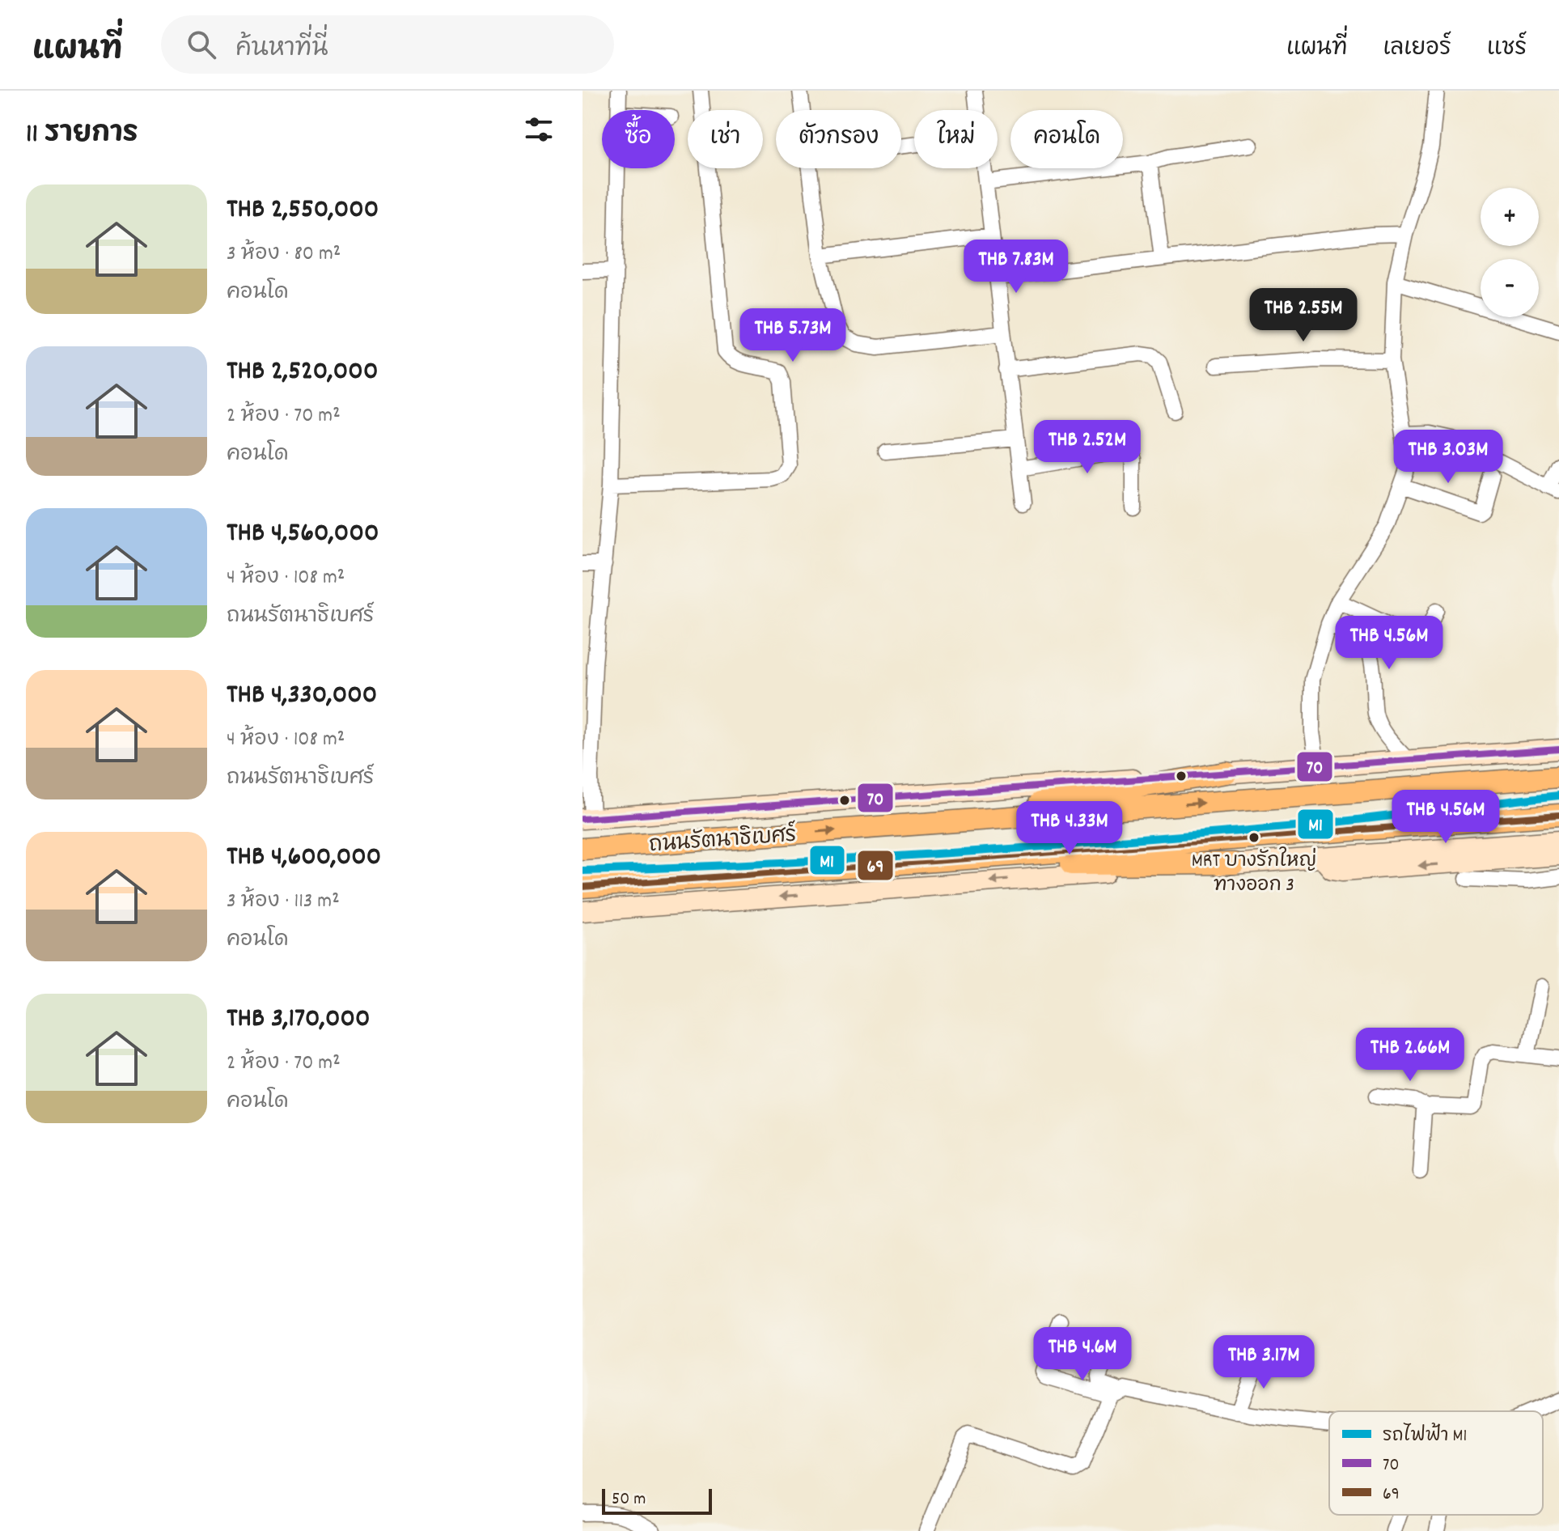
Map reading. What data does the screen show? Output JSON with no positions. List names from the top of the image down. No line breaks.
{"streets":{"main road":["ถนนรัตนาธิเบศร์"]},"places":["MRT บางรักใหญ่ ทางออก 3"],"lines":["transit line 70","metro line M1","transit line 69"],"legend":["รถไฟฟ้า M1","70","69"],"scale_bar":"50 m","page":{"header":"แผนที่","search":"ค้นหาที่นี่","nav":["แผนที่","เลเยอร์","แชร์"],"heading":"11 รายการ","chip":["ซื้อ","เช่า","ตัวกรอง","ใหม่","คอนโด"],"list":[{"name":"THB 2,550,000","note":"3 ห้อง · 80 m² · คอนโด"},{"name":"THB 2,520,000","note":"2 ห้อง · 70 m² · คอนโด"},{"name":"THB 4,560,000","note":"4 ห้อง · 108 m² · ถนนรัตนาธิเบศร์"},{"name":"THB 4,330,000","note":"4 ห้อง · 108 m² · ถนนรัตนาธิเบศร์"},{"name":"THB 4,600,000","note":"3 ห้อง · 113 m² · คอนโด"},{"name":"THB 3,170,000","note":"2 ห้อง · 70 m² · คอนโด"}],"map_buttons":["+","−"],"price":["THB 7.83M","THB 2.55M","THB 5.73M","THB 2.52M","THB 3.03M","THB 4.56M","THB 4.56M","THB 4.33M","THB 2.66M","THB 4.6M","THB 3.17M"],"scale":"50 m"}}
